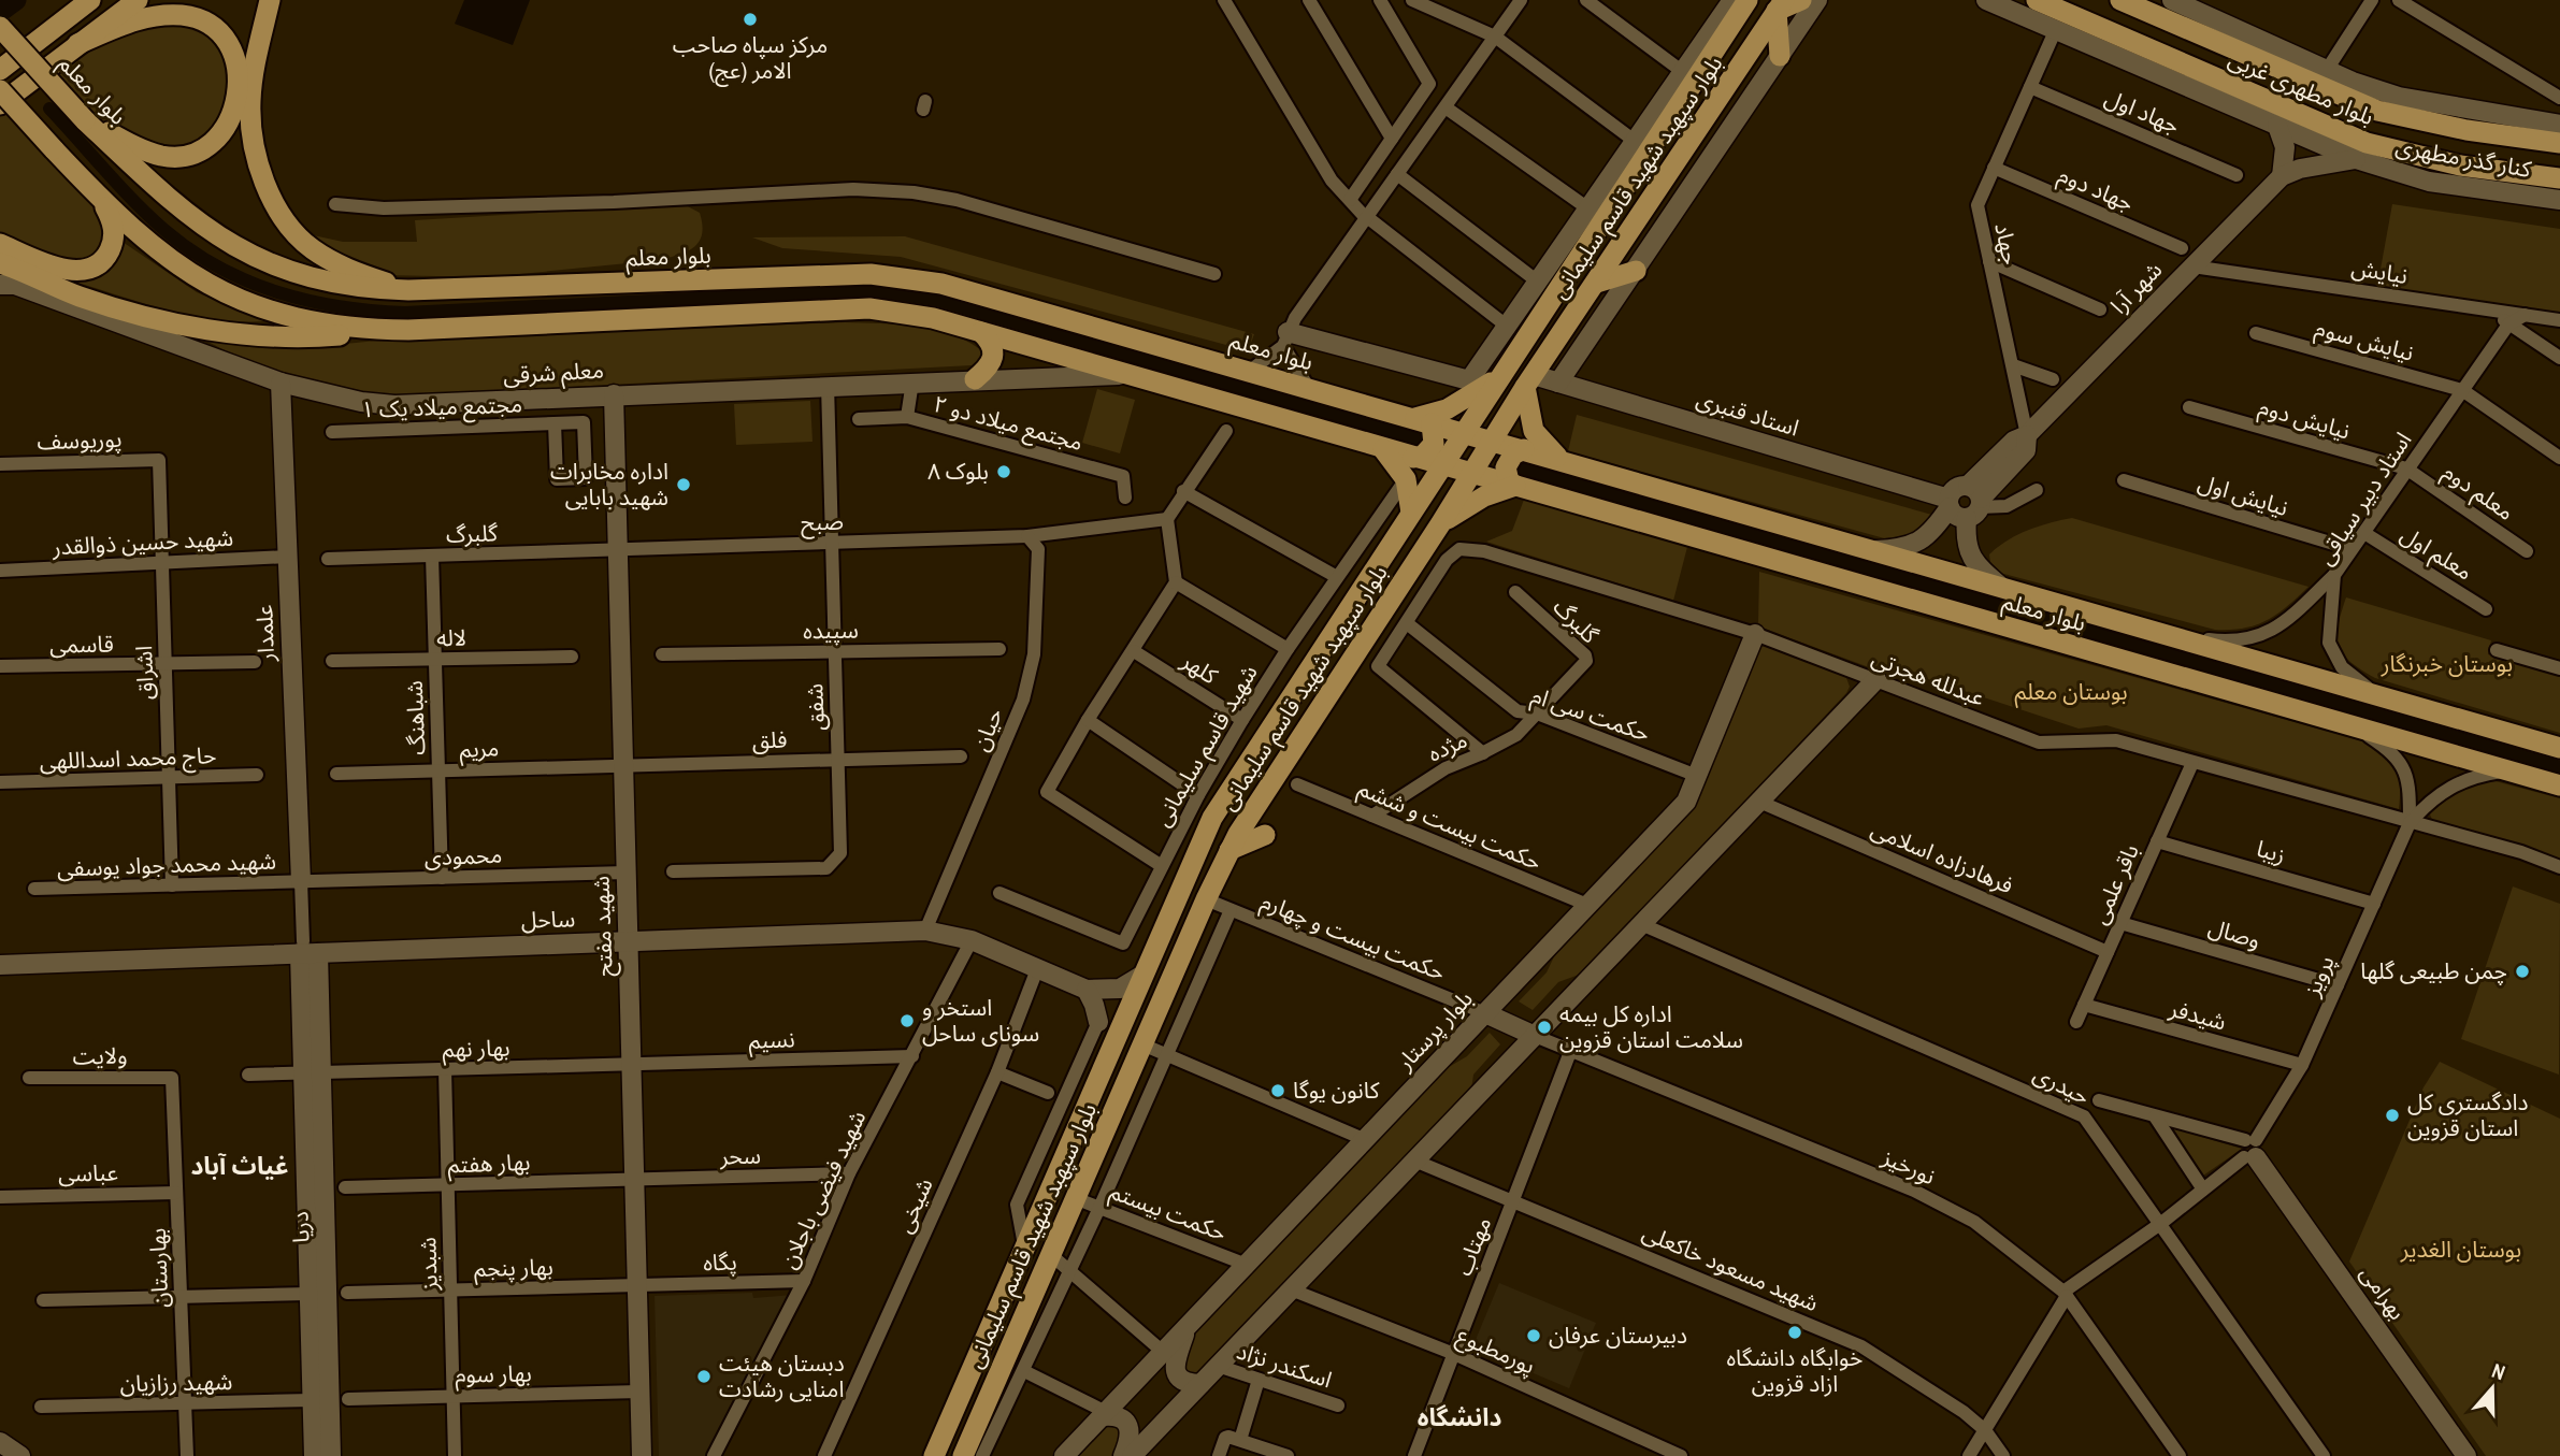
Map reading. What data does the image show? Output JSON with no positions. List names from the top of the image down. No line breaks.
{"streets":{"main road":["بلوار مطهری غربی","بلوار معلم","بلوار سپهبد شهید قاسم سلیمانی"],"street":["جهاد اول","کنار گذر مطهری","جهاد دوم","جهاد","نيايش","شهر آرا","نیایش سوم","معلم شرقی","مجتمع میلاد یک ۱","استاد قنبری","نیایش دوم","مجتمع میلاد دو ۲","پوریوسف","معلم دوم","نیایش اول","استاد دبیر سیاقی","صبح","گلبرگ","شهید حسین ذوالقدر","معلم اول","سپیده","علمدار","لاله","قاسمی","کلهر","اشراق","عبدلله هجرتی","شفق","حکمت سی ام","شباهنگ","حیان","فلق","شهید قاسم سلیمانی","مژده","مریم","حاج محمد اسداللهی","حکمت بیست و ششم","زیبا","محمودی","فرهادزاده اسلامی","شهید محمد جواد یوسفی","باقر علمی","ساحل","شهید مفتح","وصال","حکمت بیست و چهارم","پرویز","شیدفر","بلوار پرستار","نسیم","بهار نهم","ولایت","حیدری","سحر","بهار هفتم","نورخیز","عباسی","شهید فیضی باجلان","شیخی","حکمت بیستم","دریا","مهتاب","پگاه","شبدیز","بهارستان","بهار پنجم","شهید مسعود خاکعلی","بهرامی","پورمطبوع","اسکندر نژاد","بهار سوم","شهید رزازیان"]},"crossings":[["بلوار معلم","بلوار سپهبد شهید قاسم سلیمانی"],["بلوار معلم","شهر آرا"],["بلوار معلم","استاد دبیر سیاقی"],["بلوار معلم","پرویز"],["جهاد اول","جهاد"],["کنار گذر مطهری","جهاد"],["بلوار سپهبد شهید قاسم سلیمانی","استاد قنبری"],["بلوار سپهبد شهید قاسم سلیمانی","ساحل"],["بلوار سپهبد شهید قاسم سلیمانی","حکمت بیست و چهارم"],["بلوار سپهبد شهید قاسم سلیمانی","حکمت بیستم"],["جهاد دوم","جهاد"],["جهاد","شهر آرا"],["نيايش","شهر آرا"],["شهر آرا","استاد قنبری"],["نیایش سوم","استاد دبیر سیاقی"],["معلم شرقی","علمدار"],["معلم شرقی","شفق"],["معلم شرقی","شهید مفتح"],["نیایش دوم","معلم دوم"],["نیایش دوم","استاد دبیر سیاقی"],["پوریوسف","اشراق"],["معلم دوم","استاد دبیر سیاقی"],["نیایش اول","استاد دبیر سیاقی"],["استاد دبیر سیاقی","معلم اول"],["صبح","گلبرگ"],["صبح","شفق"],["صبح","حیان"],["صبح","شهید مفتح"],["گلبرگ","حکمت سی ام"],["گلبرگ","شباهنگ"],["گلبرگ","مژده"],["گلبرگ","شهید مفتح"],["شهید حسین ذوالقدر","علمدار"],["شهید حسین ذوالقدر","اشراق"],["سپیده","شفق"],["علمدار","محمودی"],["علمدار","شهید محمد جواد یوسفی"],["لاله","شباهنگ"],["قاسمی","اشراق"],["کلهر","شهید قاسم سلیمانی"],["اشراق","حاج محمد اسداللهی"],["اشراق","شهید محمد جواد یوسفی"],["عبدلله هجرتی","حکمت سی ام"],["عبدلله هجرتی","مژده"],["عبدلله هجرتی","باقر علمی"],["عبدلله هجرتی","پرویز"],["عبدلله هجرتی","بلوار پرستار"],["شفق","فلق"],["حکمت سی ام","مژده"],["حکمت سی ام","بلوار پرستار"],["شباهنگ","مریم"],["شباهنگ","محمودی"],["حیان","ساحل"],["فلق","مریم"],["فلق","شهید مفتح"],["مژده","حکمت بیست و ششم"],["مریم","شهید مفتح"],["حکمت بیست و ششم","بلوار پرستار"],["زیبا","باقر علمی"],["زیبا","پرویز"],["محمودی","شهید محمد جواد یوسفی"],["محمودی","شهید مفتح"],["فرهادزاده اسلامی","باقر علمی"],["باقر علمی","وصال"],["باقر علمی","شیدفر"],["ساحل","شهید مفتح"],["ساحل","شهید فیضی باجلان"],["ساحل","شیخی"],["ساحل","دریا"],["شهید مفتح","نسیم"],["شهید مفتح","بهار نهم"],["شهید مفتح","سحر"],["شهید مفتح","بهار هفتم"],["شهید مفتح","پگاه"],["شهید مفتح","بهار پنجم"],["شهید مفتح","بهار سوم"],["وصال","پرویز"],["حکمت بیست و چهارم","بلوار پرستار"],["پرویز","شیدفر"],["پرویز","حیدری"],["پرویز","نورخیز"],["پرویز","شهید مسعود خاکعلی"],["پرویز","بهرامی"],["بلوار پرستار","حکمت بیستم"],["نسیم","بهار نهم"],["نسیم","شهید فیضی باجلان"],["بهار نهم","دریا"],["بهار نهم","شبدیز"],["ولایت","بهارستان"],["سحر","بهار هفتم"],["سحر","شهید فیضی باجلان"],["بهار هفتم","شبدیز"],["نورخیز","مهتاب"],["عباسی","بهارستان"],["شهید فیضی باجلان","پگاه"],["دریا","بهار سوم"],["دریا","شهید رزازیان"],["مهتاب","شهید مسعود خاکعلی"],["مهتاب","پورمطبوع"],["پگاه","بهار پنجم"],["شبدیز","بهار پنجم"],["شبدیز","بهار سوم"],["بهارستان","شهید رزازیان"],["بهار سوم","شهید رزازیان"]],"districts":["غیاث آباد","دانشگاه"],"parks":["بوستان خبرنگار","بوستان معلم","بوستان الغدیر"],"places":["مرکز سپاه صاحب الامر (عج)","بلوک ۸","اداره مخابرات شهید بابایی","چمن طبیعی گلها","استخر و سونای ساحل","اداره کل بیمه سلامت استان قزوین","کانون یوگا","دادگستری کل استان قزوین","خوابگاه دانشگاه ازاد قزوین","دبیرستان عرفان","دبستان هیئت امنایی رشادت"],"north":"top"}
